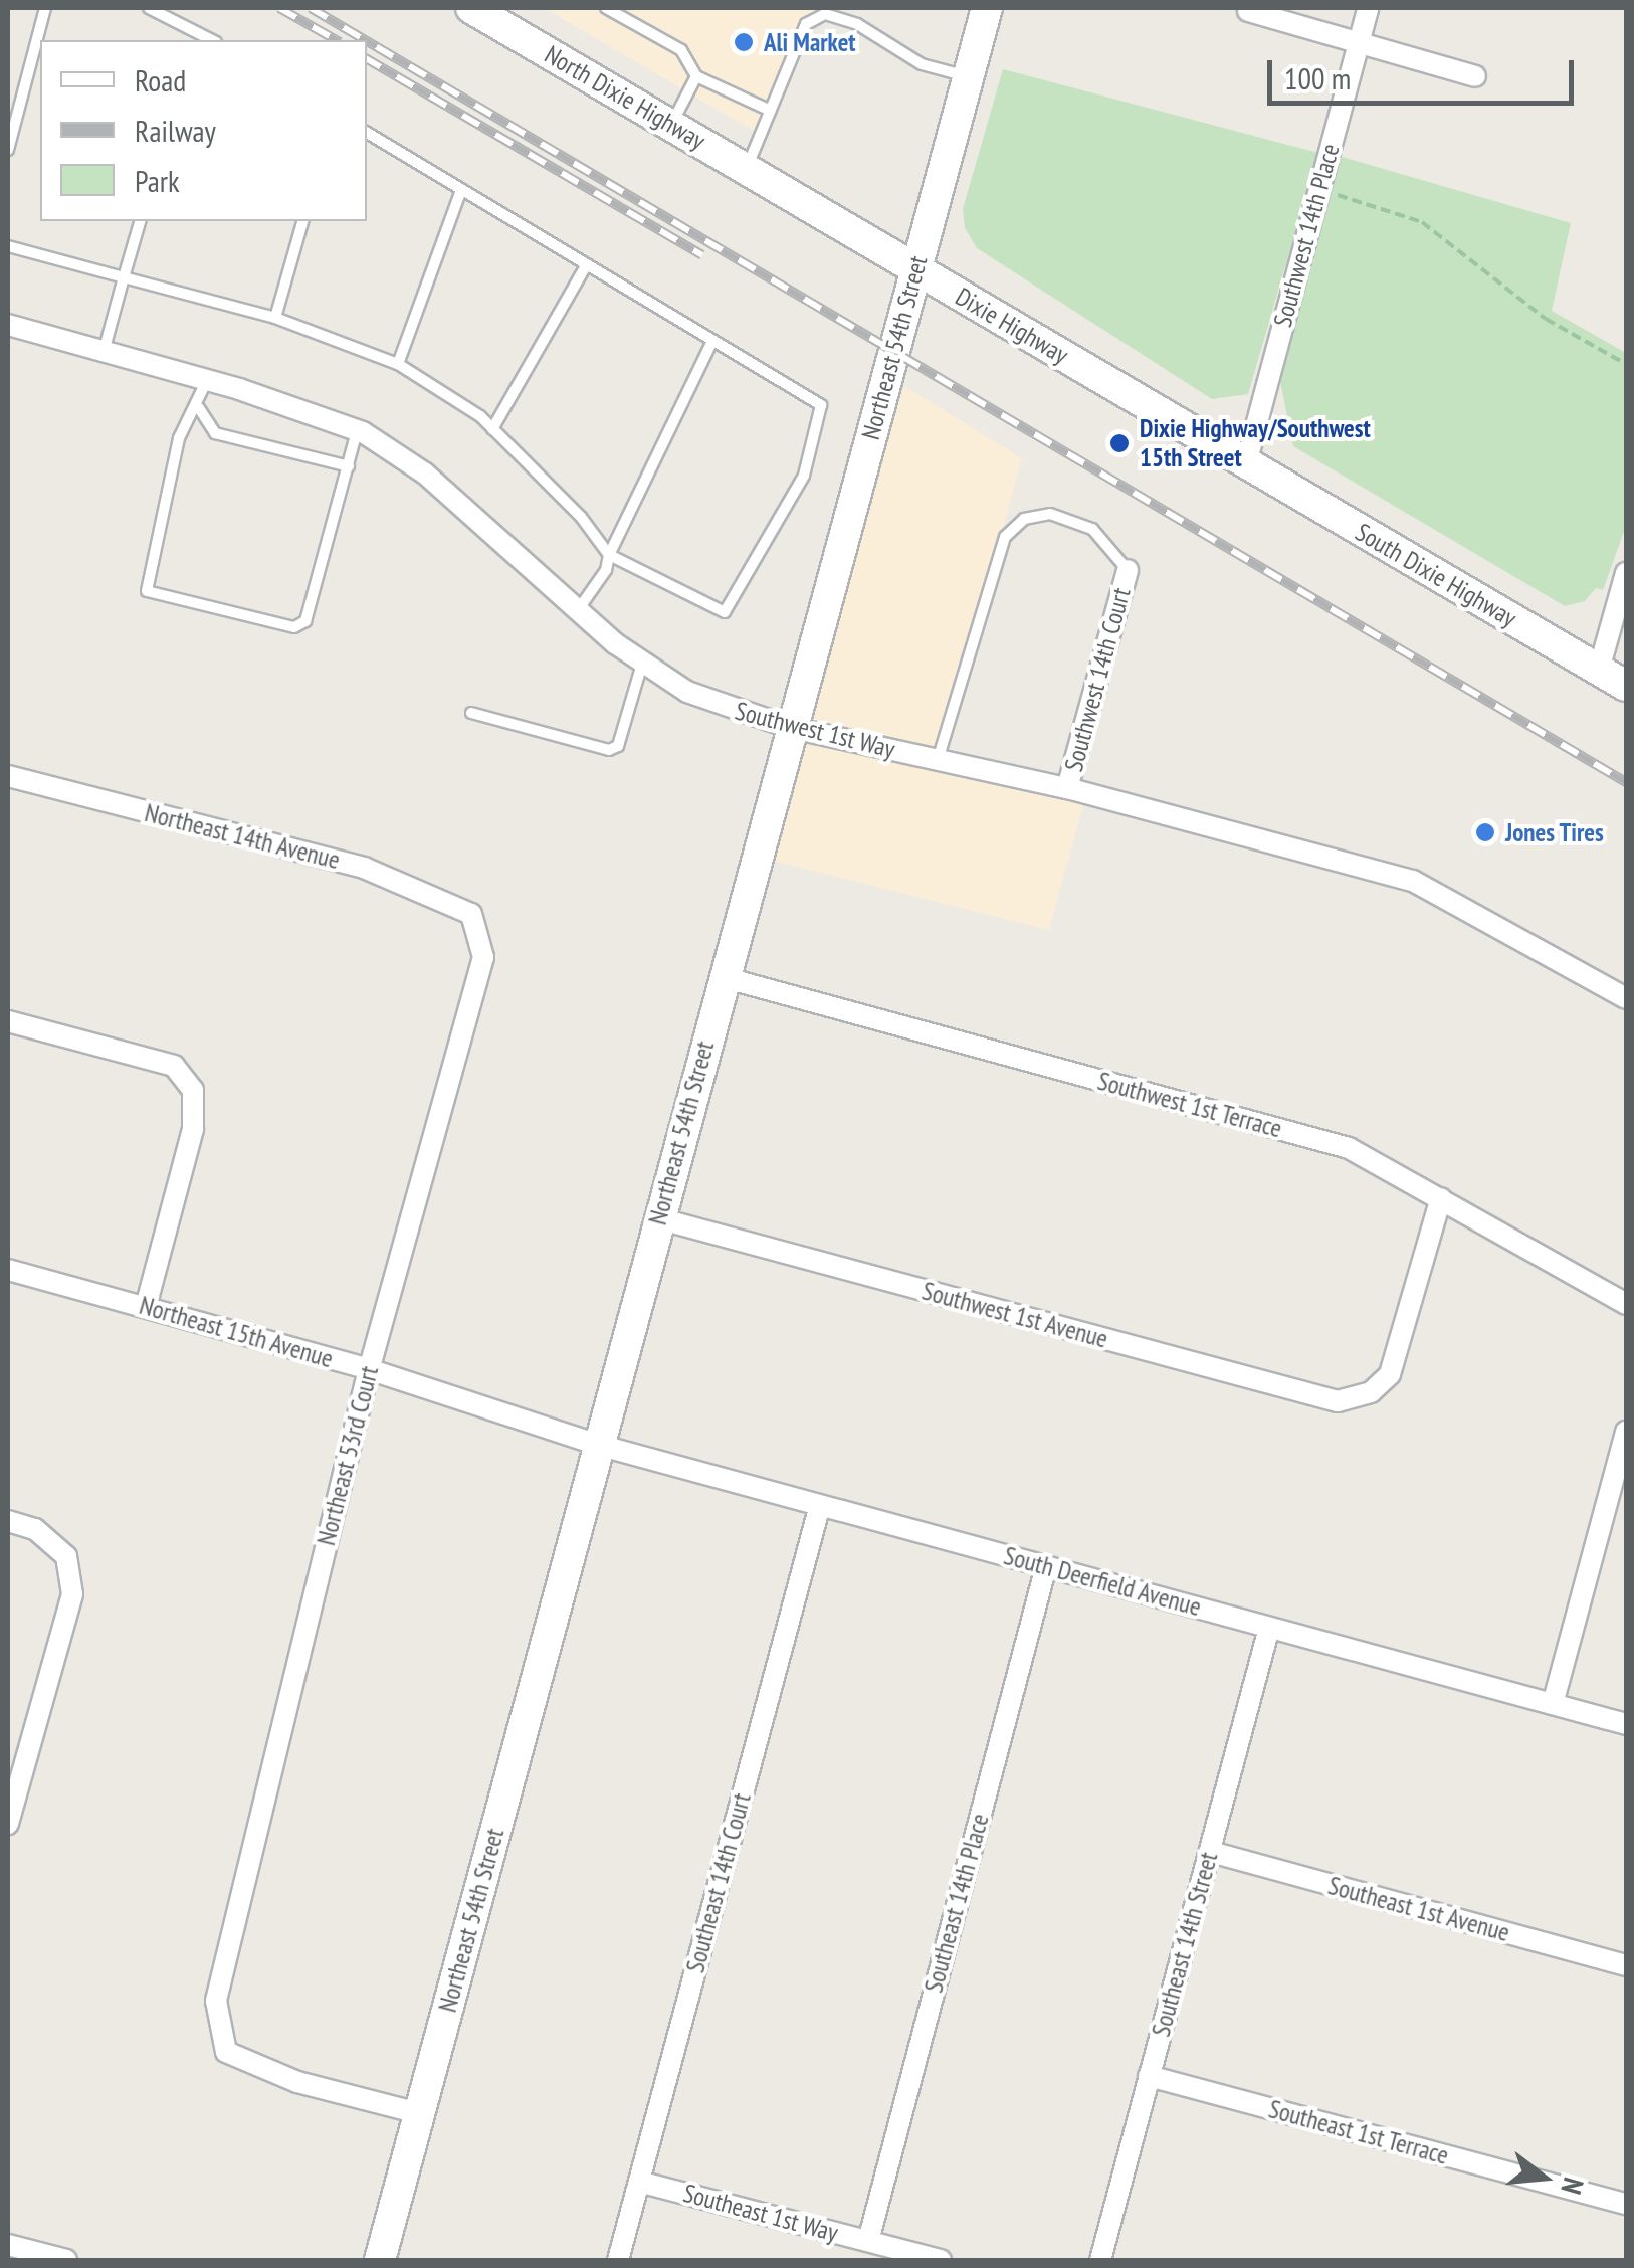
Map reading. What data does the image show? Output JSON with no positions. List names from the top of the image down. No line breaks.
{"streets":{"street":["North Dixie Highway","Southwest 14th Place","Dixie Highway","Northeast 54th Street","South Dixie Highway","Southwest 14th Court","Southwest 1st Way","Northeast 14th Avenue","Southwest 1st Terrace","Southwest 1st Avenue","Northeast 15th Avenue","Northeast 53rd Court","South Deerfield Avenue","Southeast 14th Court","Southeast 14th Place","Southeast 1st Avenue","Southeast 14th Street","Southeast 1st Terrace","Southeast 1st Way"]},"crossings":[["North Dixie Highway","Dixie Highway"],["Southwest 14th Place","Dixie Highway"],["Southwest 14th Place","South Dixie Highway"],["Dixie Highway","Northeast 54th Street"],["Dixie Highway","South Dixie Highway"],["Northeast 54th Street","Southwest 1st Way"],["Northeast 54th Street","Southwest 1st Terrace"],["Northeast 54th Street","Southwest 1st Avenue"],["Northeast 54th Street","Northeast 15th Avenue"],["Northeast 54th Street","Northeast 53rd Court"],["Northeast 54th Street","South Deerfield Avenue"],["Southwest 14th Court","Southwest 1st Way"],["Northeast 14th Avenue","Northeast 53rd Court"],["Southwest 1st Terrace","Southwest 1st Avenue"],["Northeast 15th Avenue","Northeast 53rd Court"],["Northeast 15th Avenue","South Deerfield Avenue"],["South Deerfield Avenue","Southeast 14th Court"],["South Deerfield Avenue","Southeast 14th Place"],["South Deerfield Avenue","Southeast 14th Street"],["Southeast 14th Court","Southeast 1st Way"],["Southeast 14th Place","Southeast 1st Way"],["Southeast 1st Avenue","Southeast 14th Street"],["Southeast 14th Street","Southeast 1st Terrace"]],"places":["Ali Market","Dixie Highway/Southwest 15th Street","Jones Tires"],"legend":["Road","Railway","Park"],"scale_bar":"100 m","north":"right"}
